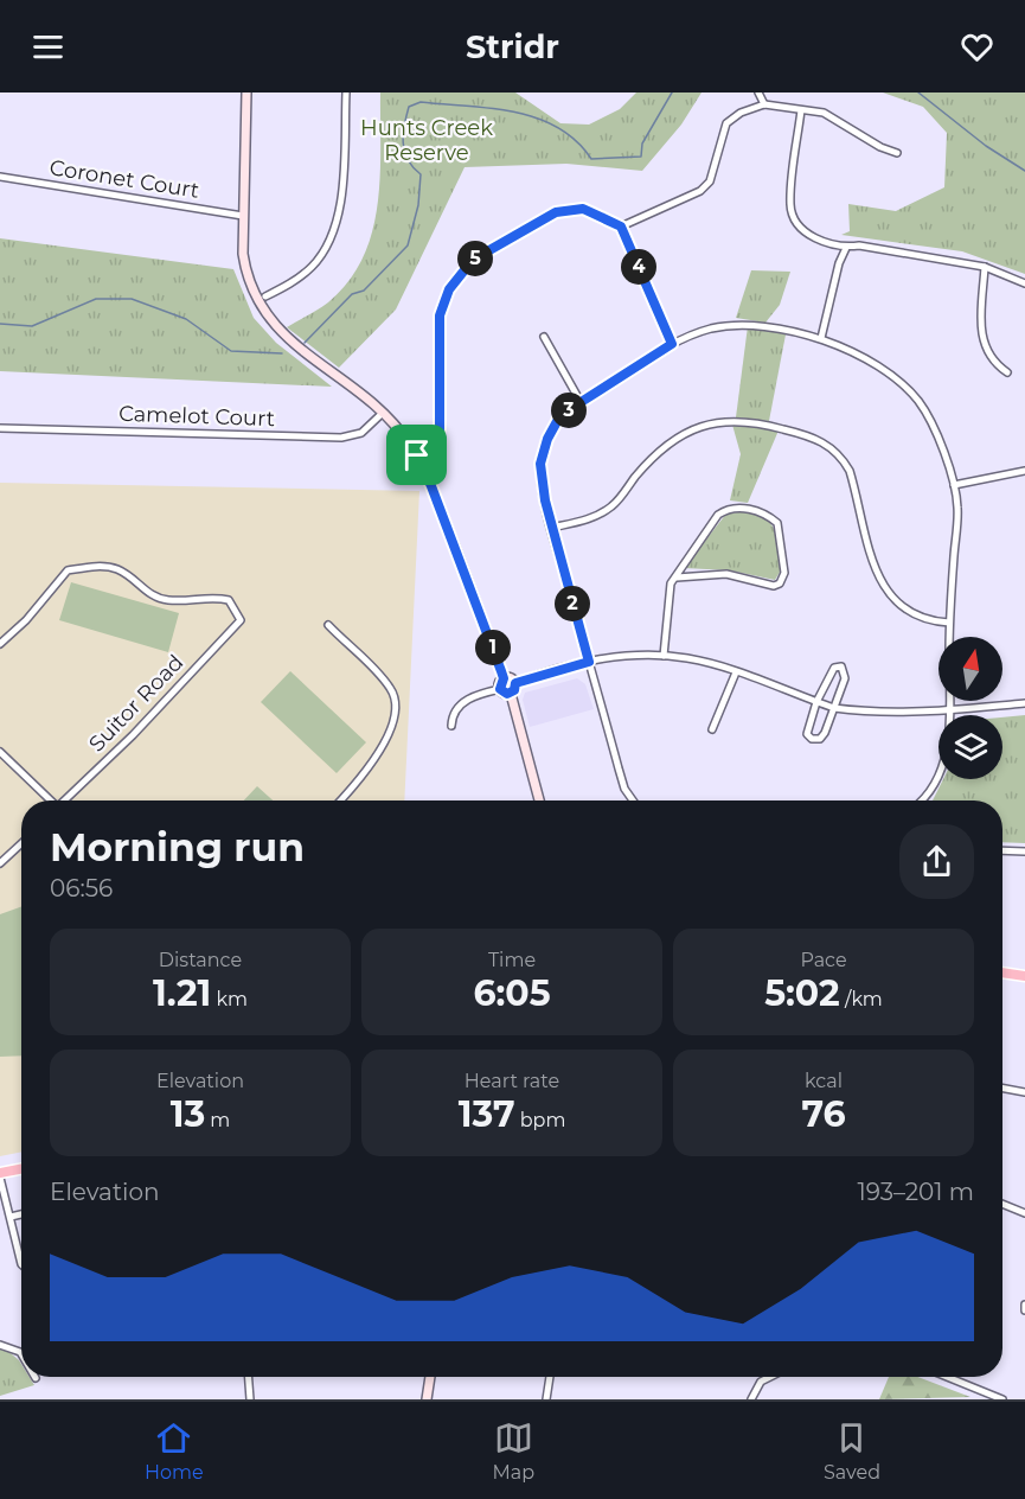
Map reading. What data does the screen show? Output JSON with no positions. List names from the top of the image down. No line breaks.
{"streets":{"street":["Coronet Court","Camelot Court","Suitor Road"]},"parks":["Hunts Creek Reserve"],"north":"top","page":{"header":"Stridr","pins":["5","4","3","2","1"],"heading":["Morning run","06:56"],"stats":[["Distance","1.21 km"],["Time","6:05"],["Pace","5:02 /km"],["Elevation","13 m"],["Heart rate","137 bpm"],["kcal","76"]],"chart":["Elevation","193–201 m"],"tabs":["Home","Map","Saved"]}}
